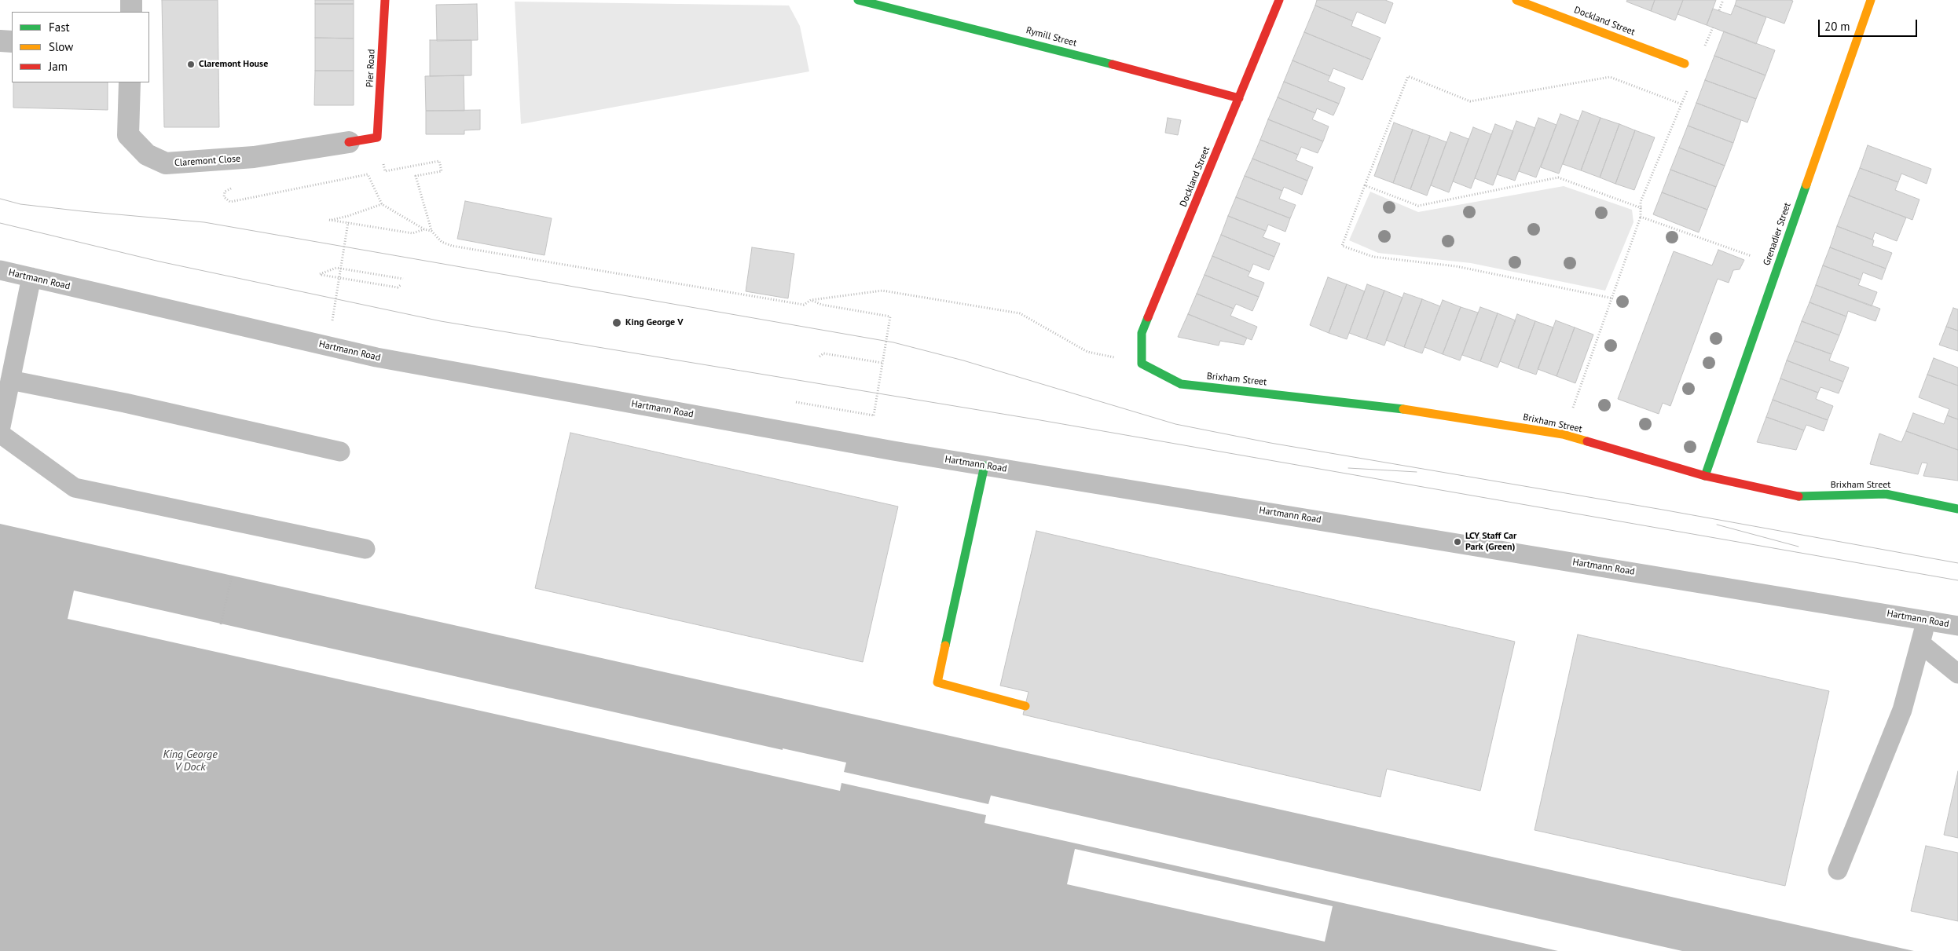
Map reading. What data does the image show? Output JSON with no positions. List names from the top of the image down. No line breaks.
{"streets":{"street":["Dockland Street","Rymill Street","Pier Road","Claremont Close","Grenadier Street","Brixham Street"],"lane":["Hartmann Road"]},"crossings":[["Dockland Street","Rymill Street"],["Dockland Street","Brixham Street"],["Pier Road","Claremont Close"],["Grenadier Street","Brixham Street"]],"water":["King George V Dock"],"places":["Claremont House","King George V","LCY Staff Car Park (Green)"],"legend":["Fast","Slow","Jam"],"scale_bar":"20 m"}
